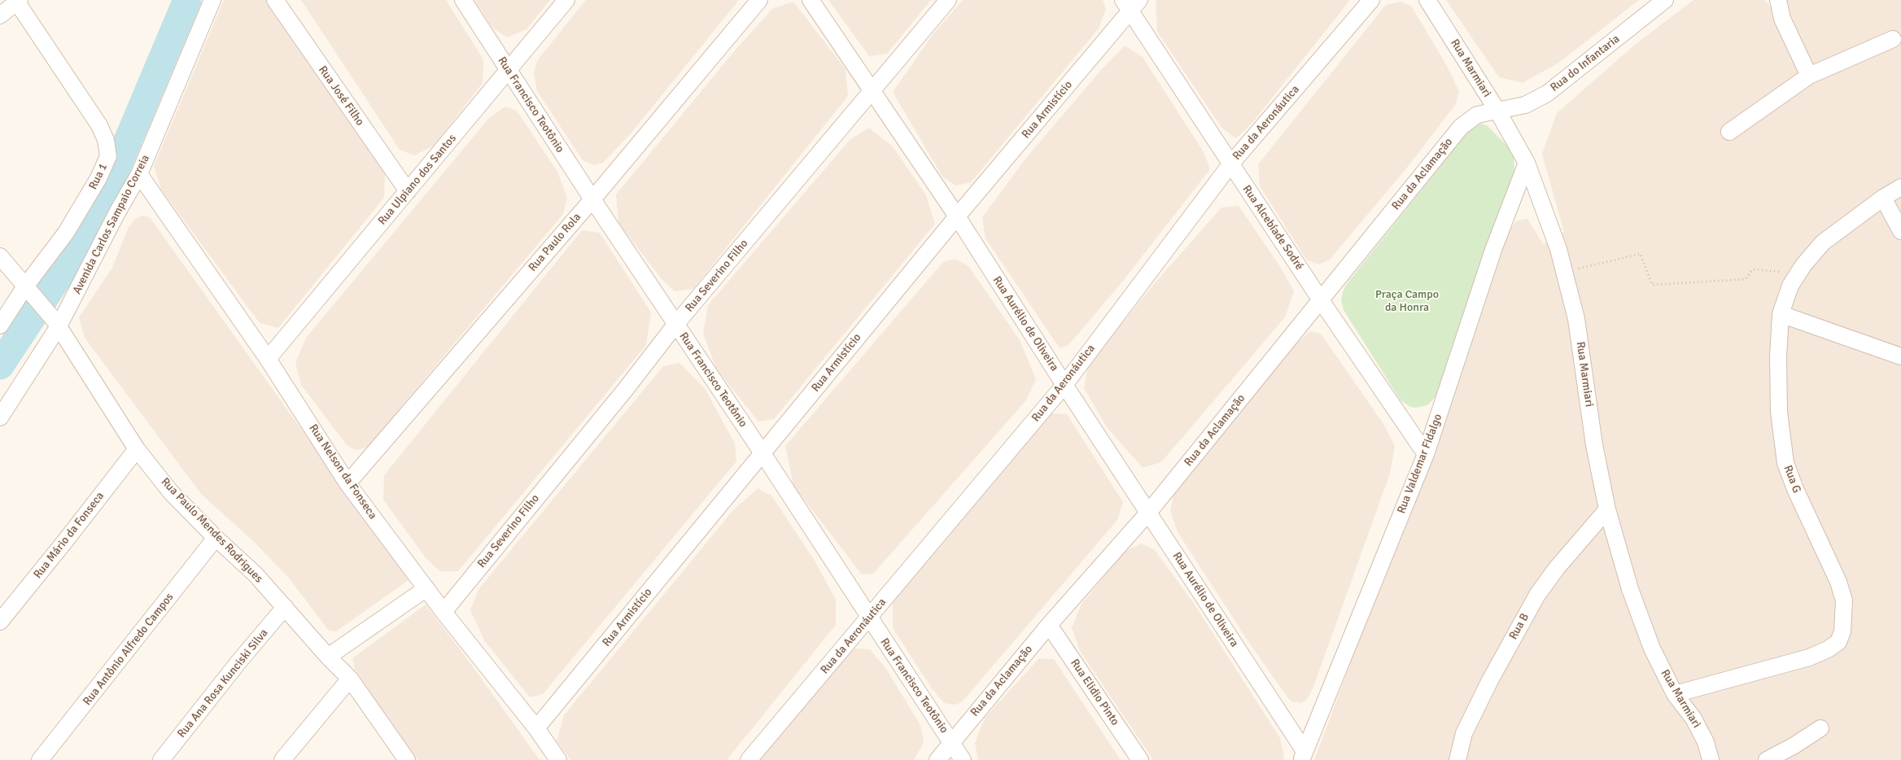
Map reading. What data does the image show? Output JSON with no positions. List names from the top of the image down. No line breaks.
{"streets":{"street":["Rua do Infantaria","Rua Marmiari","Rua José Filho","Rua Francisco Teotônio","Rua Armistício","Rua da Aeronáutica","Rua da Aclamação","Rua 1","Rua Ulpiano dos Santos","Avenida Carlos Sampaio Correia","Rua Alcebíade Sodré","Rua Paulo Rola","Rua Severino Filho","Rua Aurélio de Oliveira","Rua Valdemar Fidalgo","Rua Nelson da Fonseca","Rua G","Rua Paulo Mendes Rodrigues","Rua Mário da Fonseca","Rua B","Rua Antônio Alfredo Campos","Rua Ana Rosa Kunciski Silva","Rua Elidio Pinto"]},"crossings":[["Rua do Infantaria","Rua Marmiari"],["Rua do Infantaria","Rua da Aclamação"],["Rua Marmiari","Rua da Aclamação"],["Rua Marmiari","Rua Valdemar Fidalgo"],["Rua Marmiari","Rua G"],["Rua Marmiari","Rua B"],["Rua José Filho","Rua Ulpiano dos Santos"],["Rua Francisco Teotônio","Rua Armistício"],["Rua Francisco Teotônio","Rua da Aeronáutica"],["Rua Francisco Teotônio","Rua da Aclamação"],["Rua Francisco Teotônio","Rua Ulpiano dos Santos"],["Rua Francisco Teotônio","Rua Paulo Rola"],["Rua Francisco Teotônio","Rua Severino Filho"],["Rua Armistício","Rua Alcebíade Sodré"],["Rua Armistício","Rua Aurélio de Oliveira"],["Rua Armistício","Rua Nelson da Fonseca"],["Rua da Aeronáutica","Rua Alcebíade Sodré"],["Rua da Aeronáutica","Rua Aurélio de Oliveira"],["Rua da Aclamação","Rua Alcebíade Sodré"],["Rua da Aclamação","Rua Aurélio de Oliveira"],["Rua da Aclamação","Rua Elidio Pinto"],["Rua 1","Rua Paulo Mendes Rodrigues"],["Rua Ulpiano dos Santos","Rua Nelson da Fonseca"],["Avenida Carlos Sampaio Correia","Rua Nelson da Fonseca"],["Avenida Carlos Sampaio Correia","Rua Paulo Mendes Rodrigues"],["Rua Alcebíade Sodré","Rua Valdemar Fidalgo"],["Rua Paulo Rola","Rua Nelson da Fonseca"],["Rua Severino Filho","Rua Aurélio de Oliveira"],["Rua Severino Filho","Rua Nelson da Fonseca"],["Rua Aurélio de Oliveira","Rua Valdemar Fidalgo"],["Rua Paulo Mendes Rodrigues","Rua Mário da Fonseca"],["Rua Paulo Mendes Rodrigues","Rua Antônio Alfredo Campos"],["Rua Paulo Mendes Rodrigues","Rua Ana Rosa Kunciski Silva"]],"parks":["Praça Campo da Honra"]}
